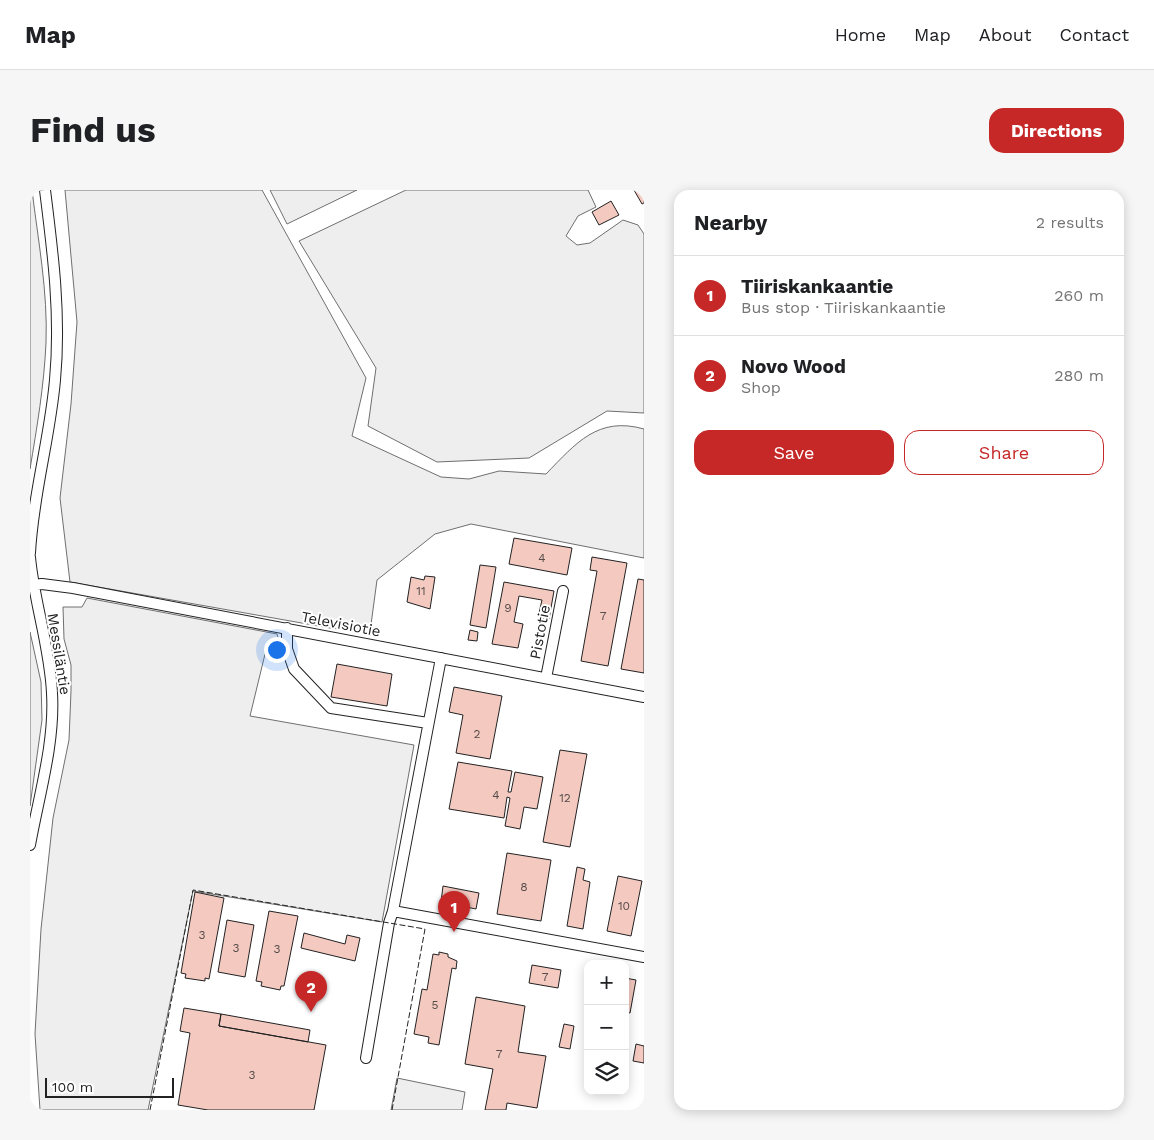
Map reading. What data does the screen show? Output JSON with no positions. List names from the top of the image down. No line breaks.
{"streets":{"street":["Televisiotie","Pistotie","Messiläntie"]},"crossings":[["Televisiotie","Pistotie"],["Televisiotie","Messiläntie"]],"house_numbers":["4","11","9","7","2","4","12","8","10","3","3","3","7","5","7","3"],"scale_bar":"100 m","page":{"header":"Map","nav":["Home","Map","About","Contact"],"buttons":["Directions",["Save","Share"]],"title":"Find us","heading":["Nearby","2 results"],"list":[{"mark":"1","name":"Tiiriskankaantie","note":"Bus stop · Tiiriskankaantie","value":"260 m"},{"mark":"2","name":"Novo Wood","note":"Shop","value":"280 m"}],"pins":["1","2"],"map_buttons":["+","−"],"scale":"100 m"}}
